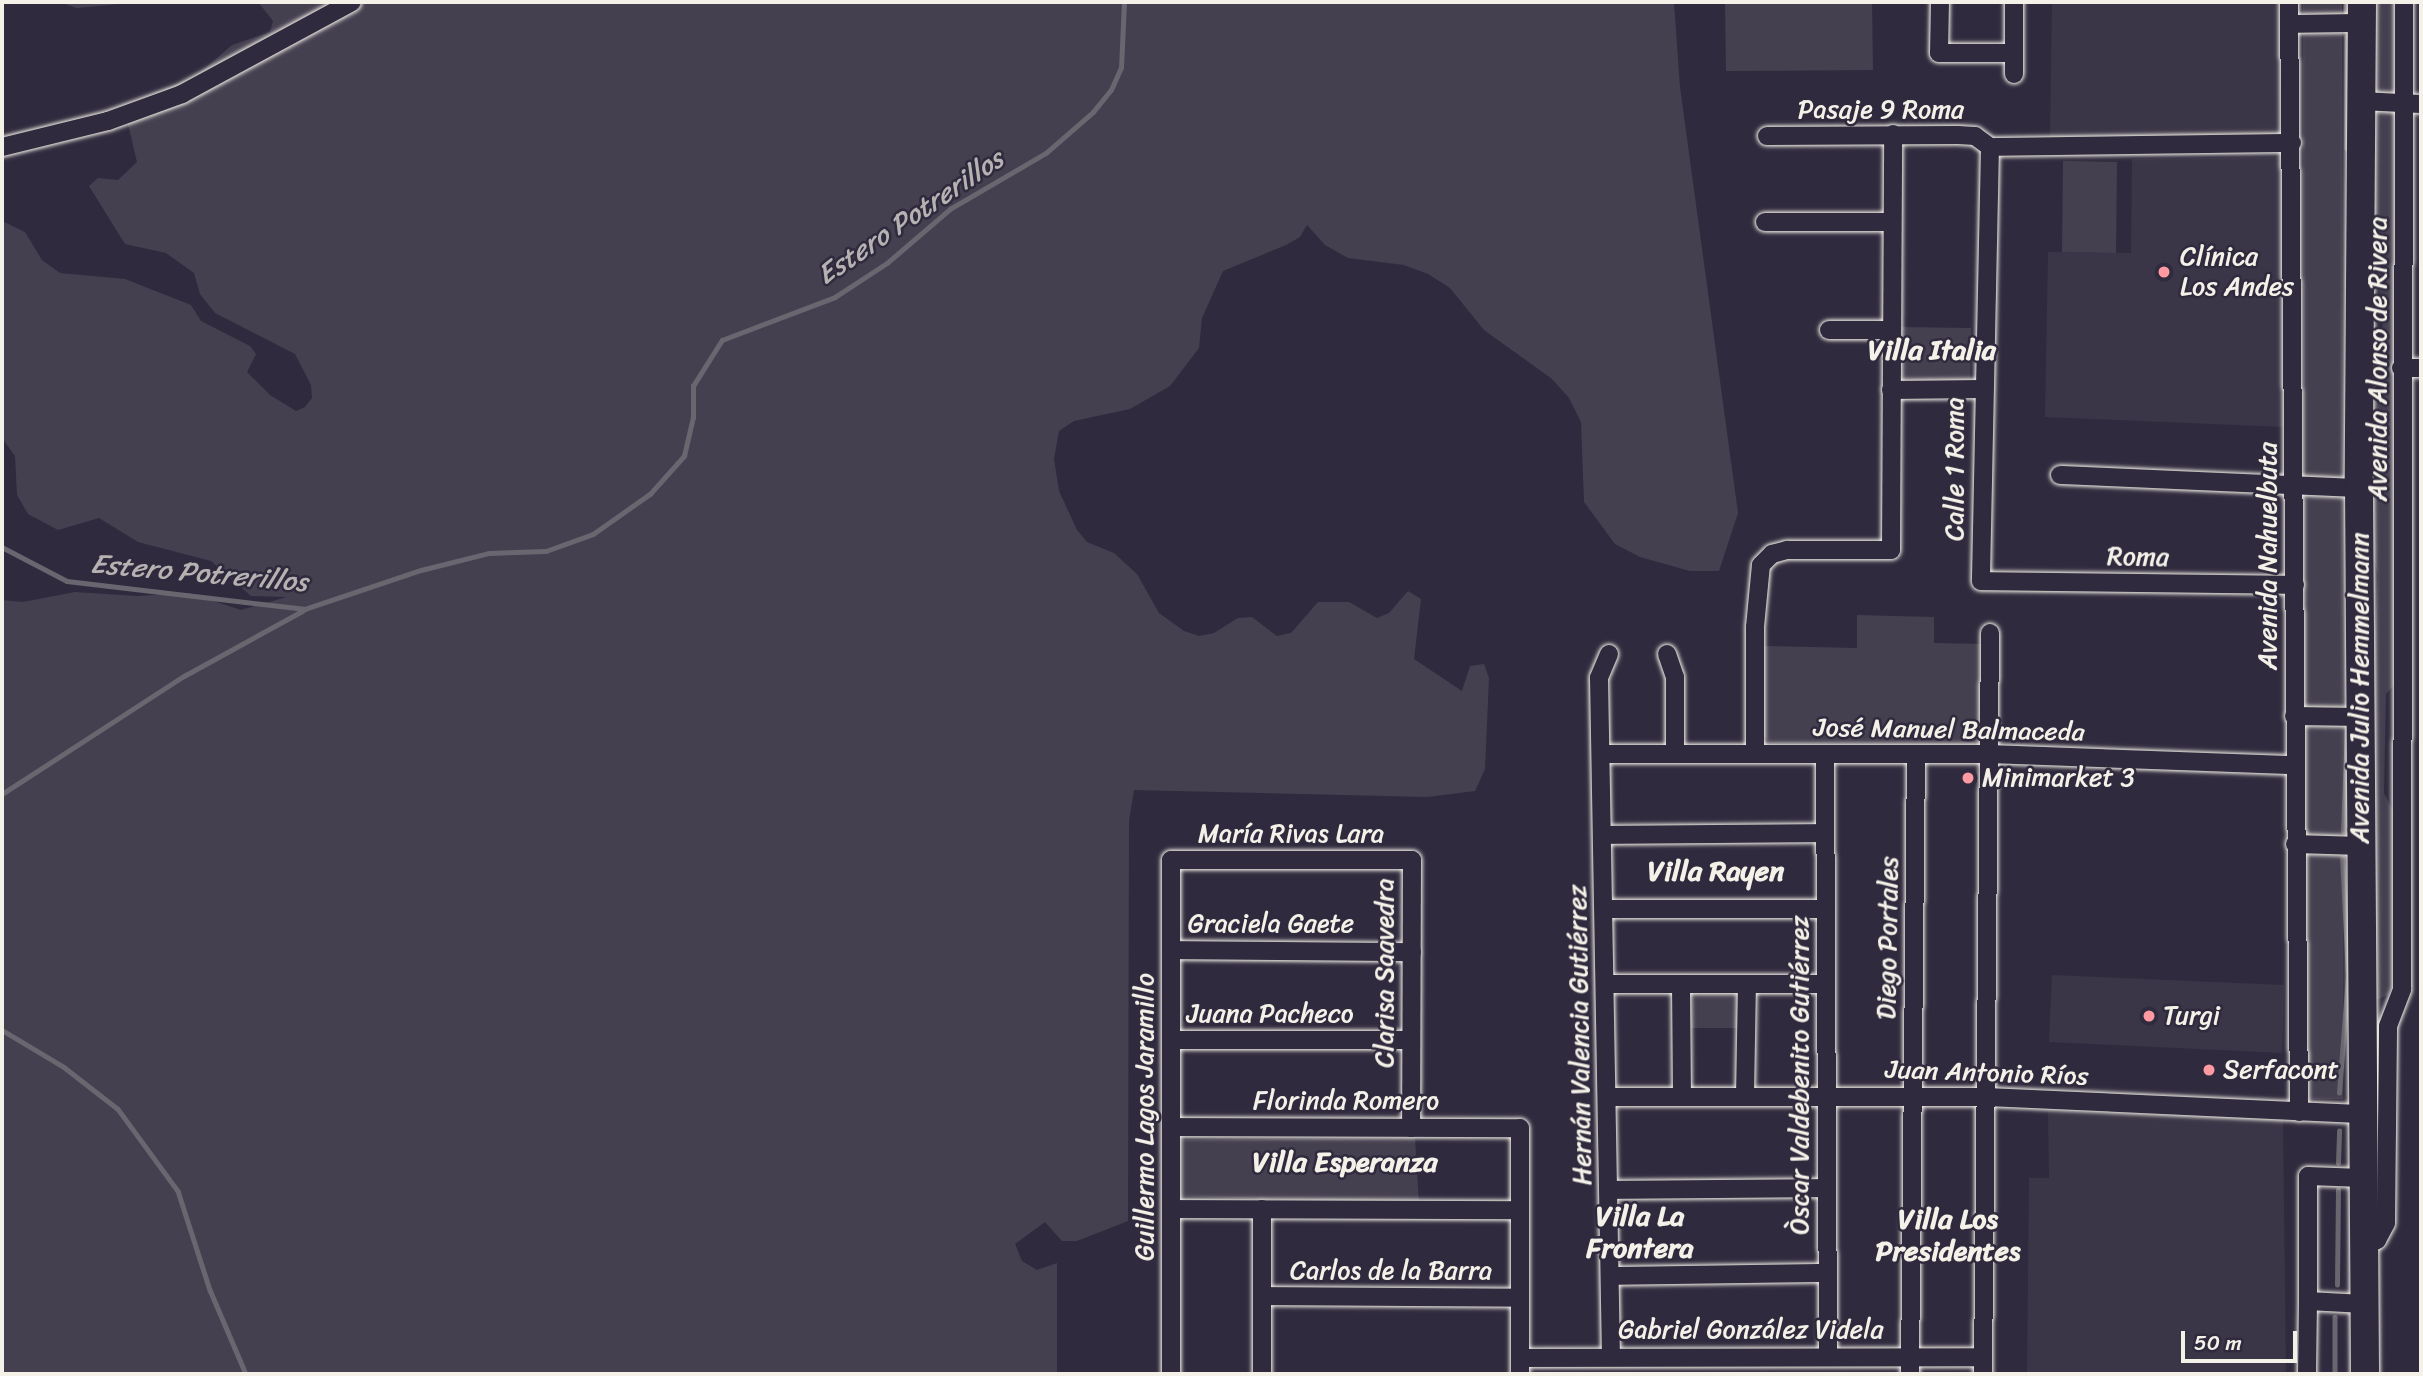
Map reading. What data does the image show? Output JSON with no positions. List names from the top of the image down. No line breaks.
{"streets":{"highway":["Avenida Julio Hemmelmann"],"street":["Pasaje 9 Roma","Avenida Alonso de Rivera","Calle 1 Roma","Avenida Nahuelbuta","Roma","José Manuel Balmaceda","María Rivas Lara","Graciela Gaete","Diego Portales","Clarisa Saavedra","Juana Pacheco","Hernán Valencia Gutiérrez","Juan Antonio Ríos","Òscar Valdebenito Gutiérrez","Florinda Romero","Guillermo Lagos Jaramillo","Carlos de la Barra","Gabriel González Videla"]},"crossings":[["Pasaje 9 Roma","Calle 1 Roma"],["Avenida Alonso de Rivera","Avenida Julio Hemmelmann"],["Calle 1 Roma","Roma"],["Avenida Nahuelbuta","Roma"],["Avenida Nahuelbuta","José Manuel Balmaceda"],["Avenida Nahuelbuta","Juan Antonio Ríos"],["Avenida Julio Hemmelmann","Juan Antonio Ríos"],["José Manuel Balmaceda","Diego Portales"],["José Manuel Balmaceda","Hernán Valencia Gutiérrez"],["José Manuel Balmaceda","Òscar Valdebenito Gutiérrez"],["María Rivas Lara","Clarisa Saavedra"],["María Rivas Lara","Guillermo Lagos Jaramillo"],["Graciela Gaete","Clarisa Saavedra"],["Graciela Gaete","Guillermo Lagos Jaramillo"],["Diego Portales","Juan Antonio Ríos"],["Diego Portales","Gabriel González Videla"],["Clarisa Saavedra","Juana Pacheco"],["Clarisa Saavedra","Florinda Romero"],["Juana Pacheco","Guillermo Lagos Jaramillo"],["Hernán Valencia Gutiérrez","Juan Antonio Ríos"],["Hernán Valencia Gutiérrez","Gabriel González Videla"],["Juan Antonio Ríos","Òscar Valdebenito Gutiérrez"],["Òscar Valdebenito Gutiérrez","Gabriel González Videla"],["Florinda Romero","Guillermo Lagos Jaramillo"]],"districts":["Villa Italia","Villa Rayen","Villa Esperanza","Villa La Frontera","Villa Los Presidentes"],"water":["Estero Potrerillos"],"places":["Clínica Los Andes","Minimarket 3","Turgi","Serfacont"],"scale_bar":"50 m"}
